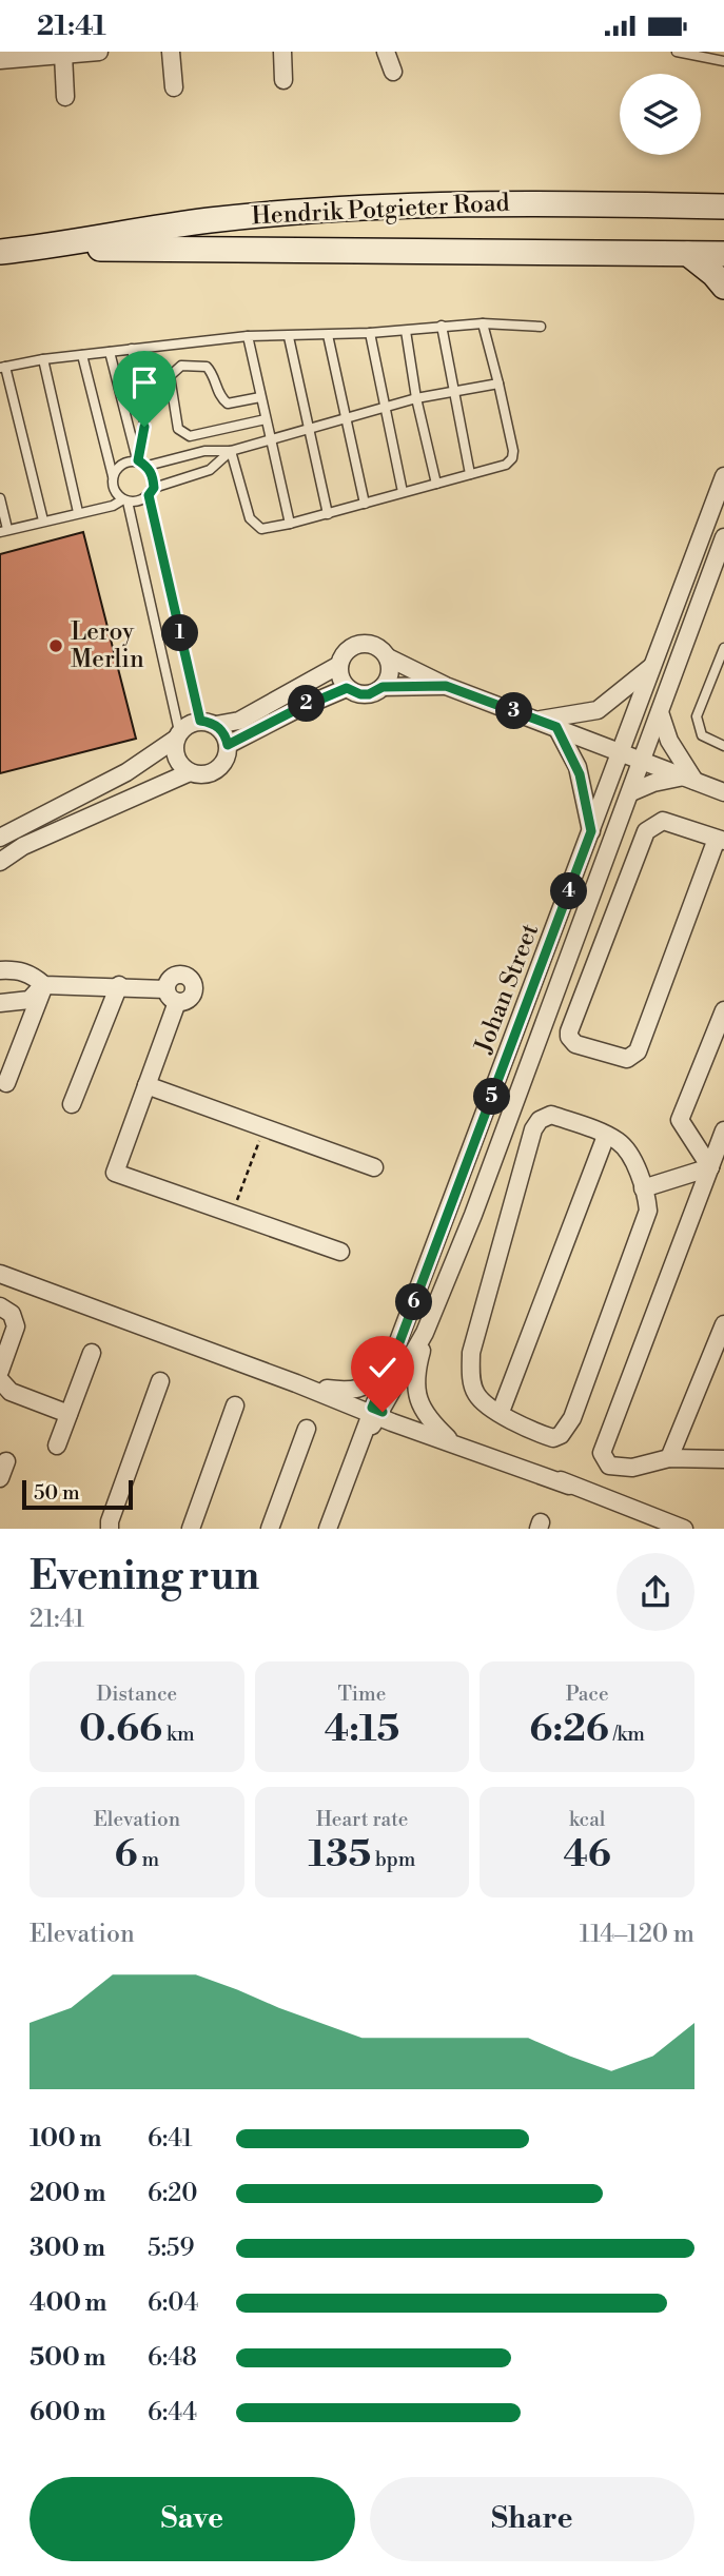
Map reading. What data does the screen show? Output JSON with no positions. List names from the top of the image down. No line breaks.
{"streets":{"main road":["Hendrik Potgieter Road"],"street":["Johan Street"]},"places":["Leroy Merlin"],"scale_bar":"50 m","page":{"status":"21:41","pins":["1","2","3","4","5","6"],"scale":"50 m","heading":["Evening run","21:41"],"stats":[["Distance","0.66 km"],["Time","4:15"],["Pace","6:26 /km"],["Elevation","6 m"],["Heart rate","135 bpm"],["kcal","46"]],"chart":["Elevation","114–120 m"],"list":[{"name":"100 m","note":"6:41"},{"name":"200 m","note":"6:20"},{"name":"300 m","note":"5:59"},{"name":"400 m","note":"6:04"},{"name":"500 m","note":"6:48"},{"name":"600 m","note":"6:44"}],"buttons":["Save","Share"]}}
